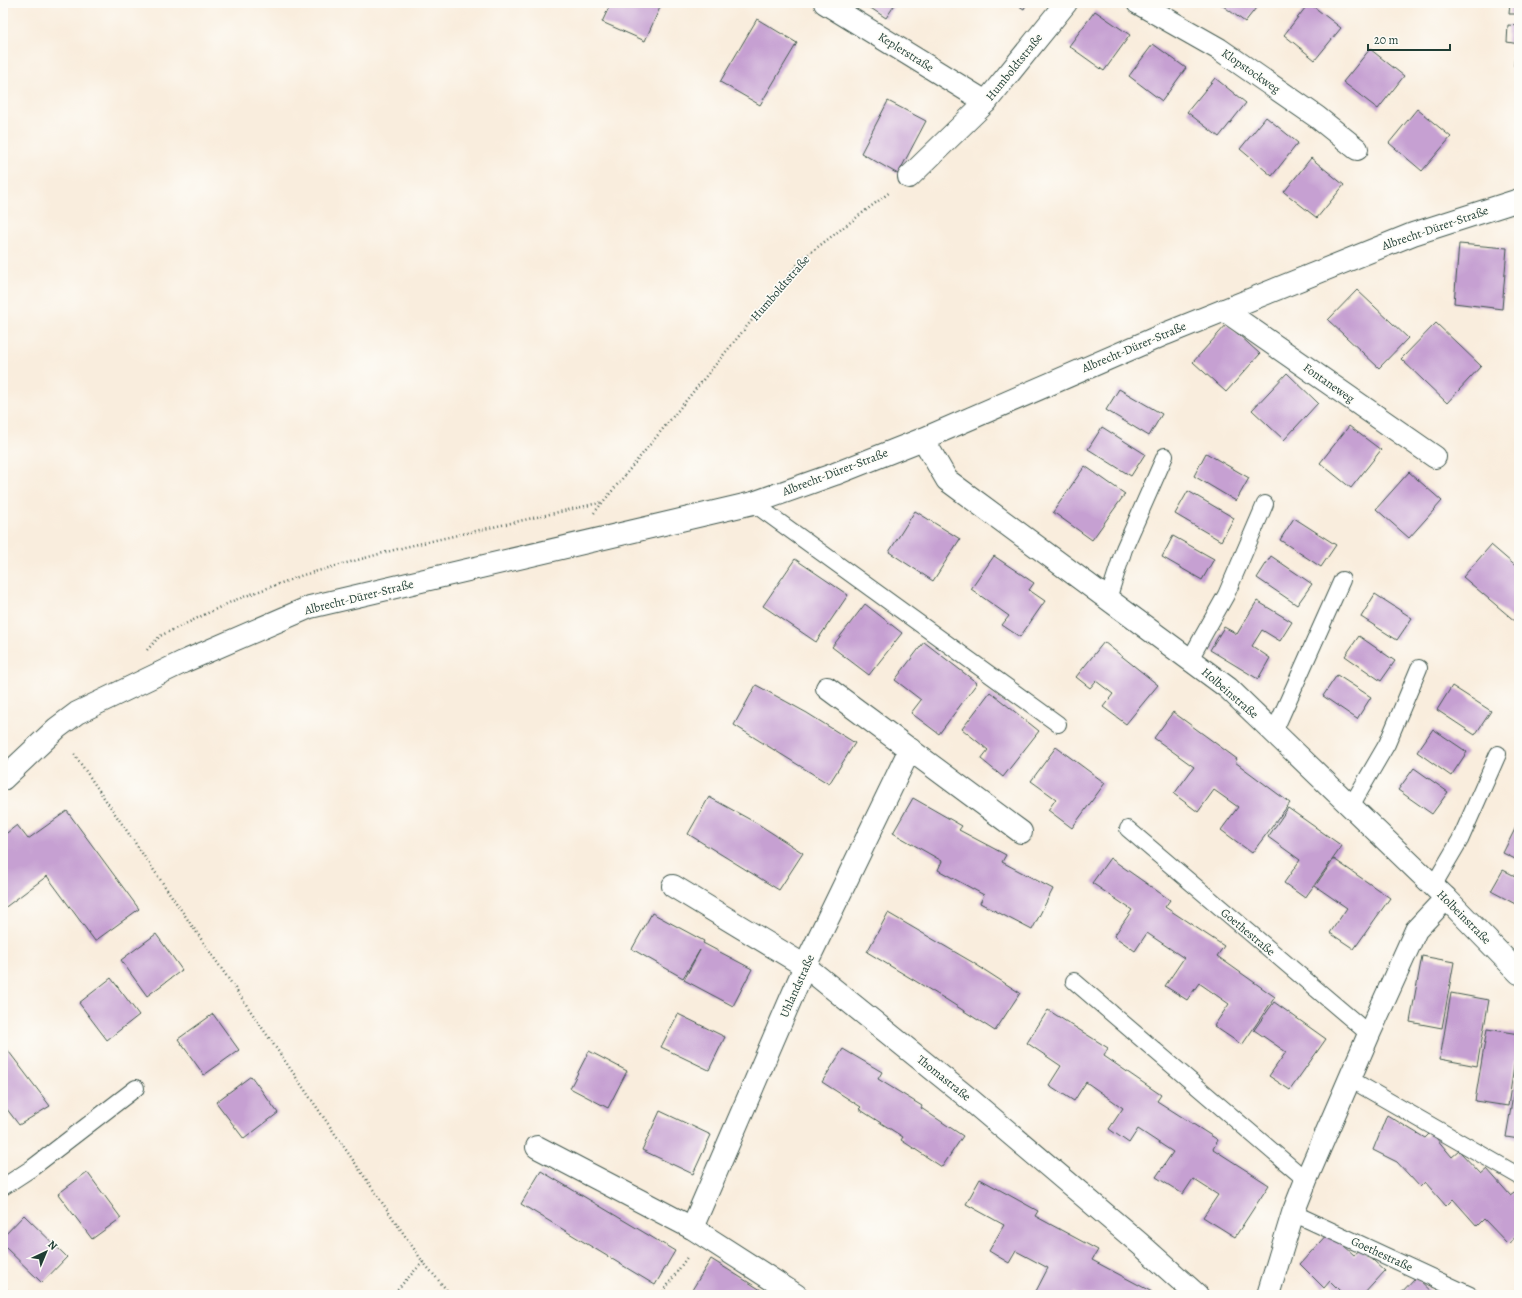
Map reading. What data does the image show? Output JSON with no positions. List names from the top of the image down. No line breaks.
{"streets":{"street":["Keplerstraße","Humboldtstraße","Klopstockweg","Albrecht-Dürer-Straße","Fontaneweg","Holbeinstraße","Uhlandstraße","Thomastraße"],"lane":["Goethestraße"]},"crossings":[["Keplerstraße","Humboldtstraße"],["Humboldtstraße","Albrecht-Dürer-Straße"],["Albrecht-Dürer-Straße","Fontaneweg"],["Albrecht-Dürer-Straße","Holbeinstraße"],["Uhlandstraße","Thomastraße"]],"scale_bar":"20 m","north":"top right"}
